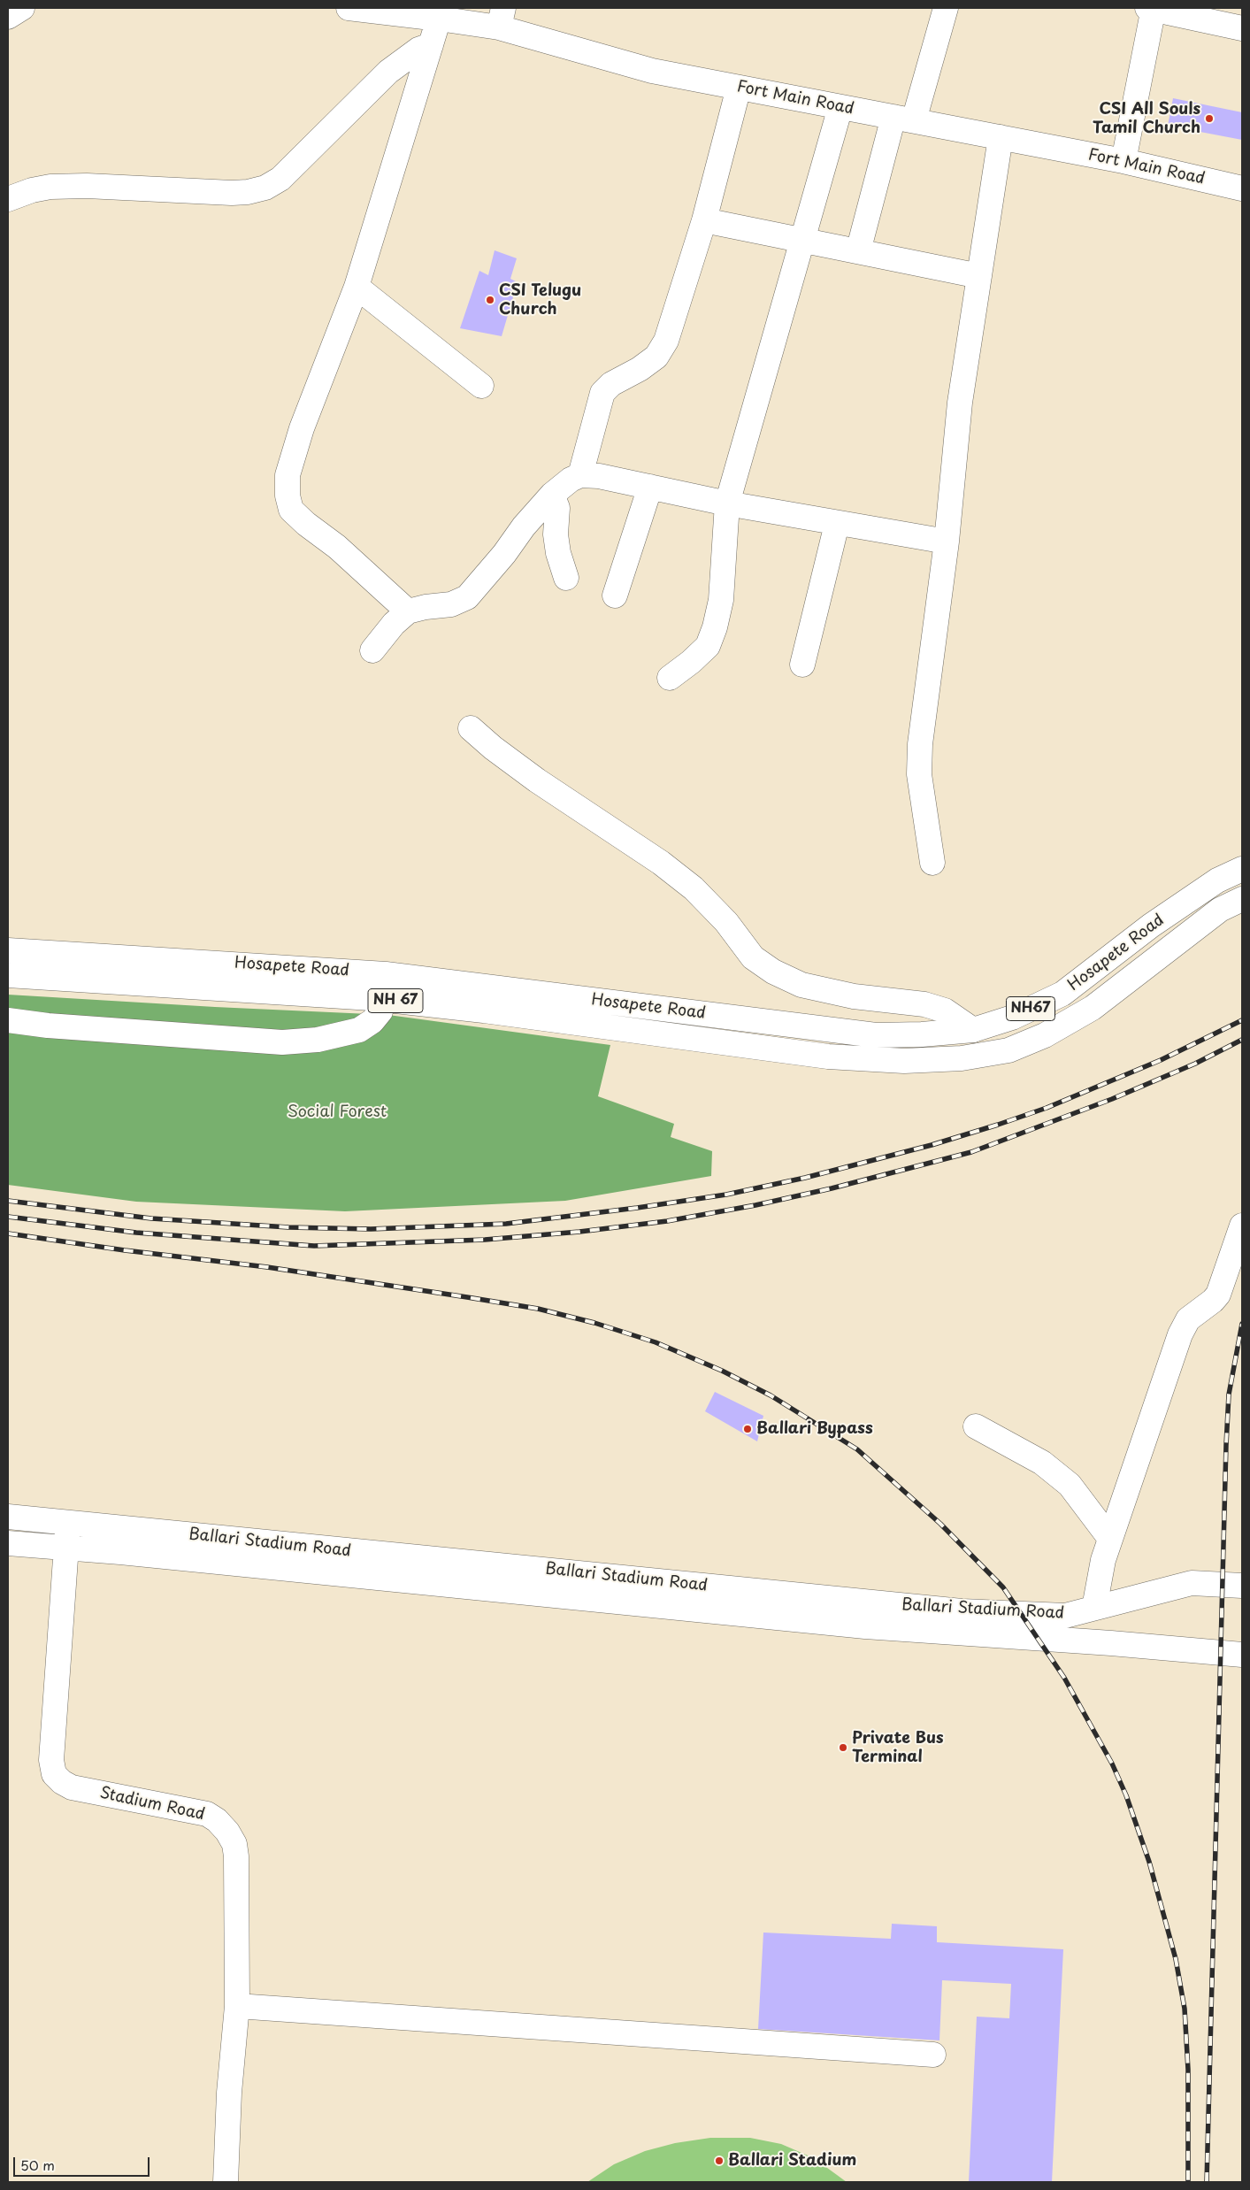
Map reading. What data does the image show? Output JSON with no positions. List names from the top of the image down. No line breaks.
{"streets":{"main road":["Fort Main Road","Hosapete Road","NH 67","NH67","Ballari Stadium Road","Stadium Road"]},"crossings":[["Hosapete Road","NH67"],["Ballari Stadium Road","Stadium Road"]],"parks":["Social Forest"],"places":["CSI All Souls Tamil Church","CSI Telugu Church","Ballari Bypass","Private Bus Terminal","Ballari Stadium"],"scale_bar":"50 m"}
